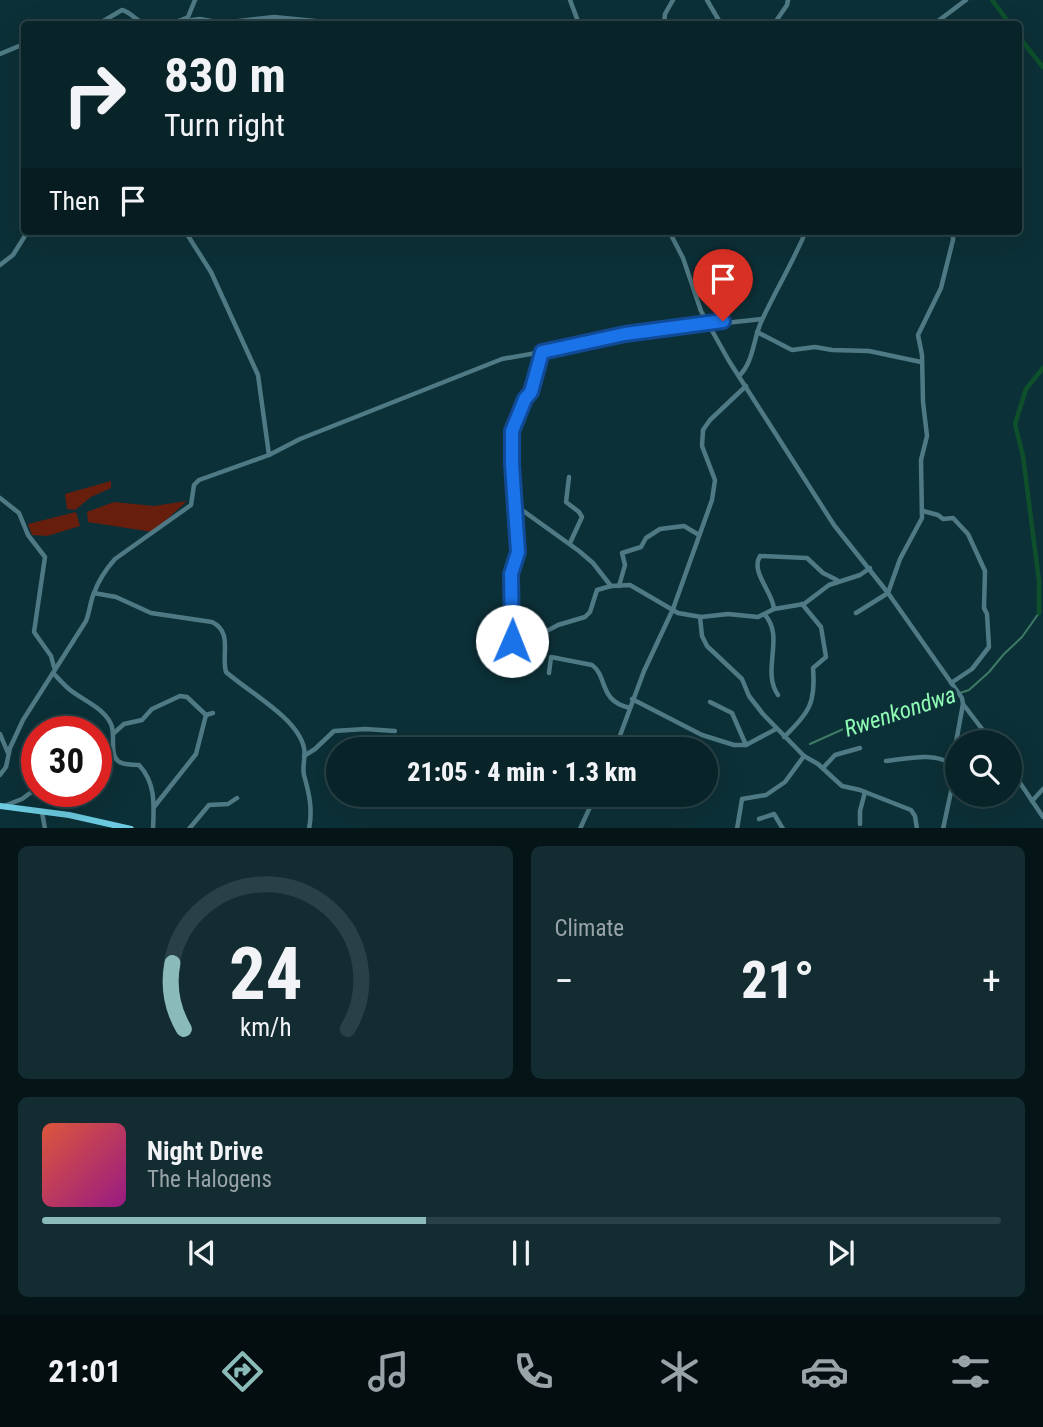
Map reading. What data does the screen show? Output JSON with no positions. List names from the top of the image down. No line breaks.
{"water":["Rwenkondwa"],"page":{"turn":["830 m","Turn right"],"then":"Then","limit":"30","trip":"21:05 · 4 min · 1.3 km","tile":"Climate","heat":["−","21°","+"],"song":["Night Drive","The Halogens"],"tabs":"21:01","gauge":["24","km/h"]}}
